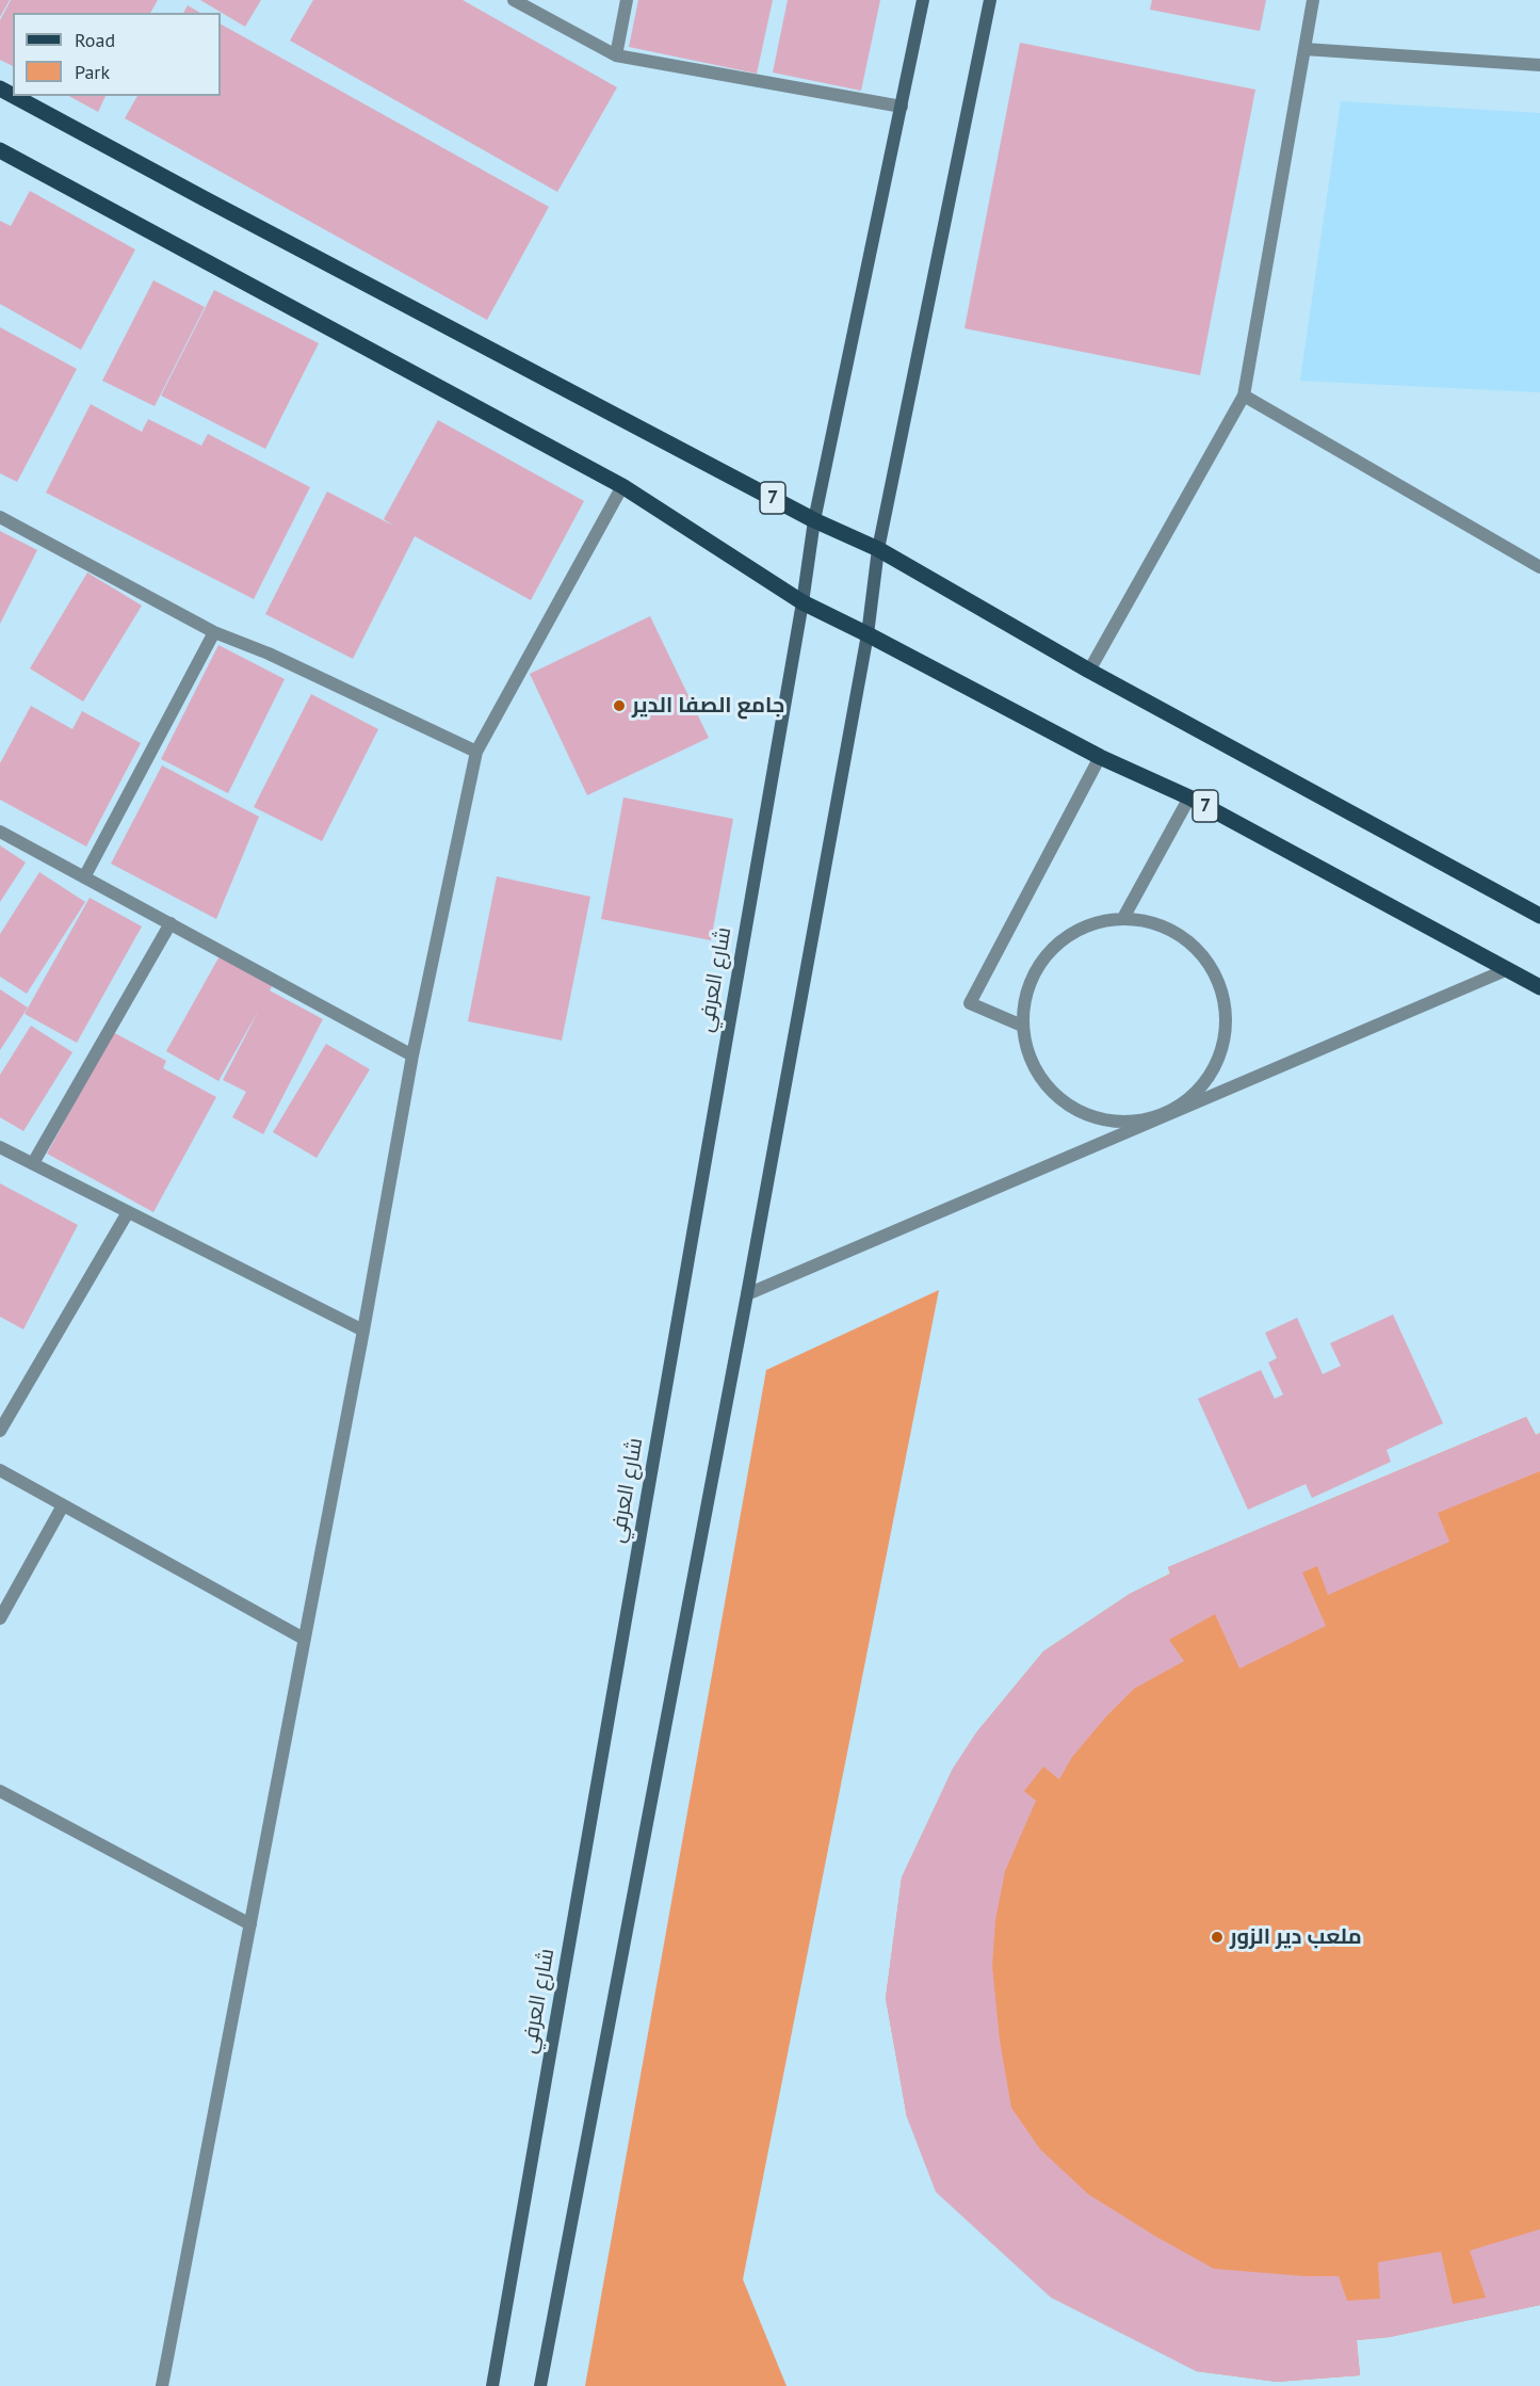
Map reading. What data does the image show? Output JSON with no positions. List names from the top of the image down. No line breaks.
{"streets":{"main road":["7"],"street":["شارع العرفي"]},"crossings":[["7","شارع العرفي"]],"places":["جامع الصفا الدير","ملعب دير الزور"],"legend":["Road","Park"]}
